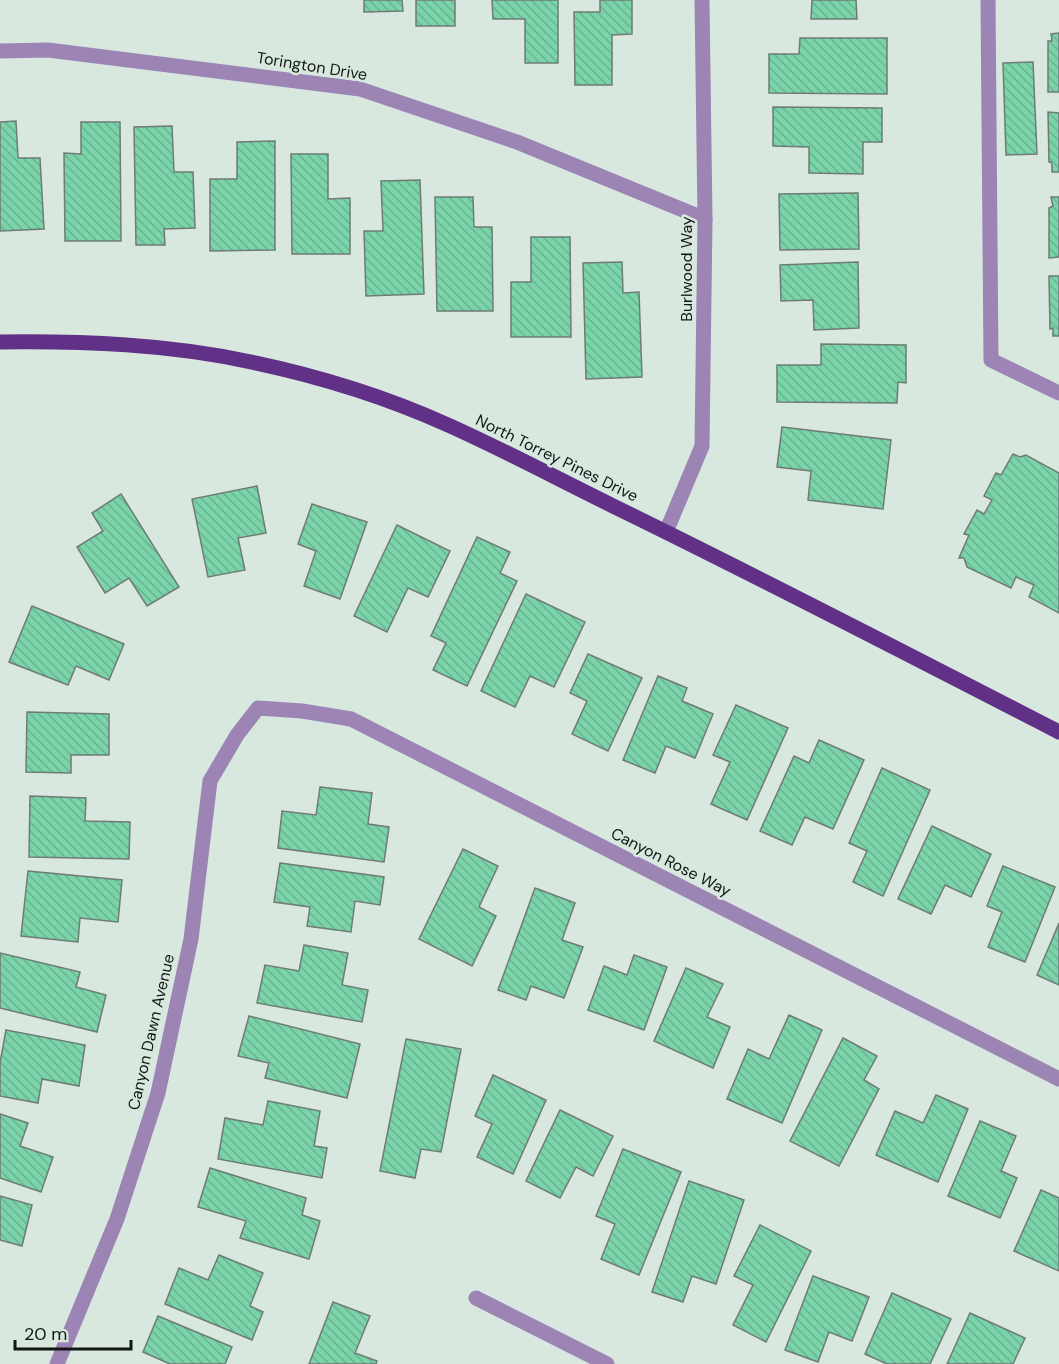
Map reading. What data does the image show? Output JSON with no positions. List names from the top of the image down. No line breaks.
{"streets":{"main road":["North Torrey Pines Drive"],"street":["Torington Drive","Burlwood Way","Canyon Rose Way","Canyon Dawn Avenue"]},"crossings":[["Torington Drive","Burlwood Way"],["Burlwood Way","North Torrey Pines Drive"],["Canyon Rose Way","Canyon Dawn Avenue"]],"scale_bar":"20 m"}
